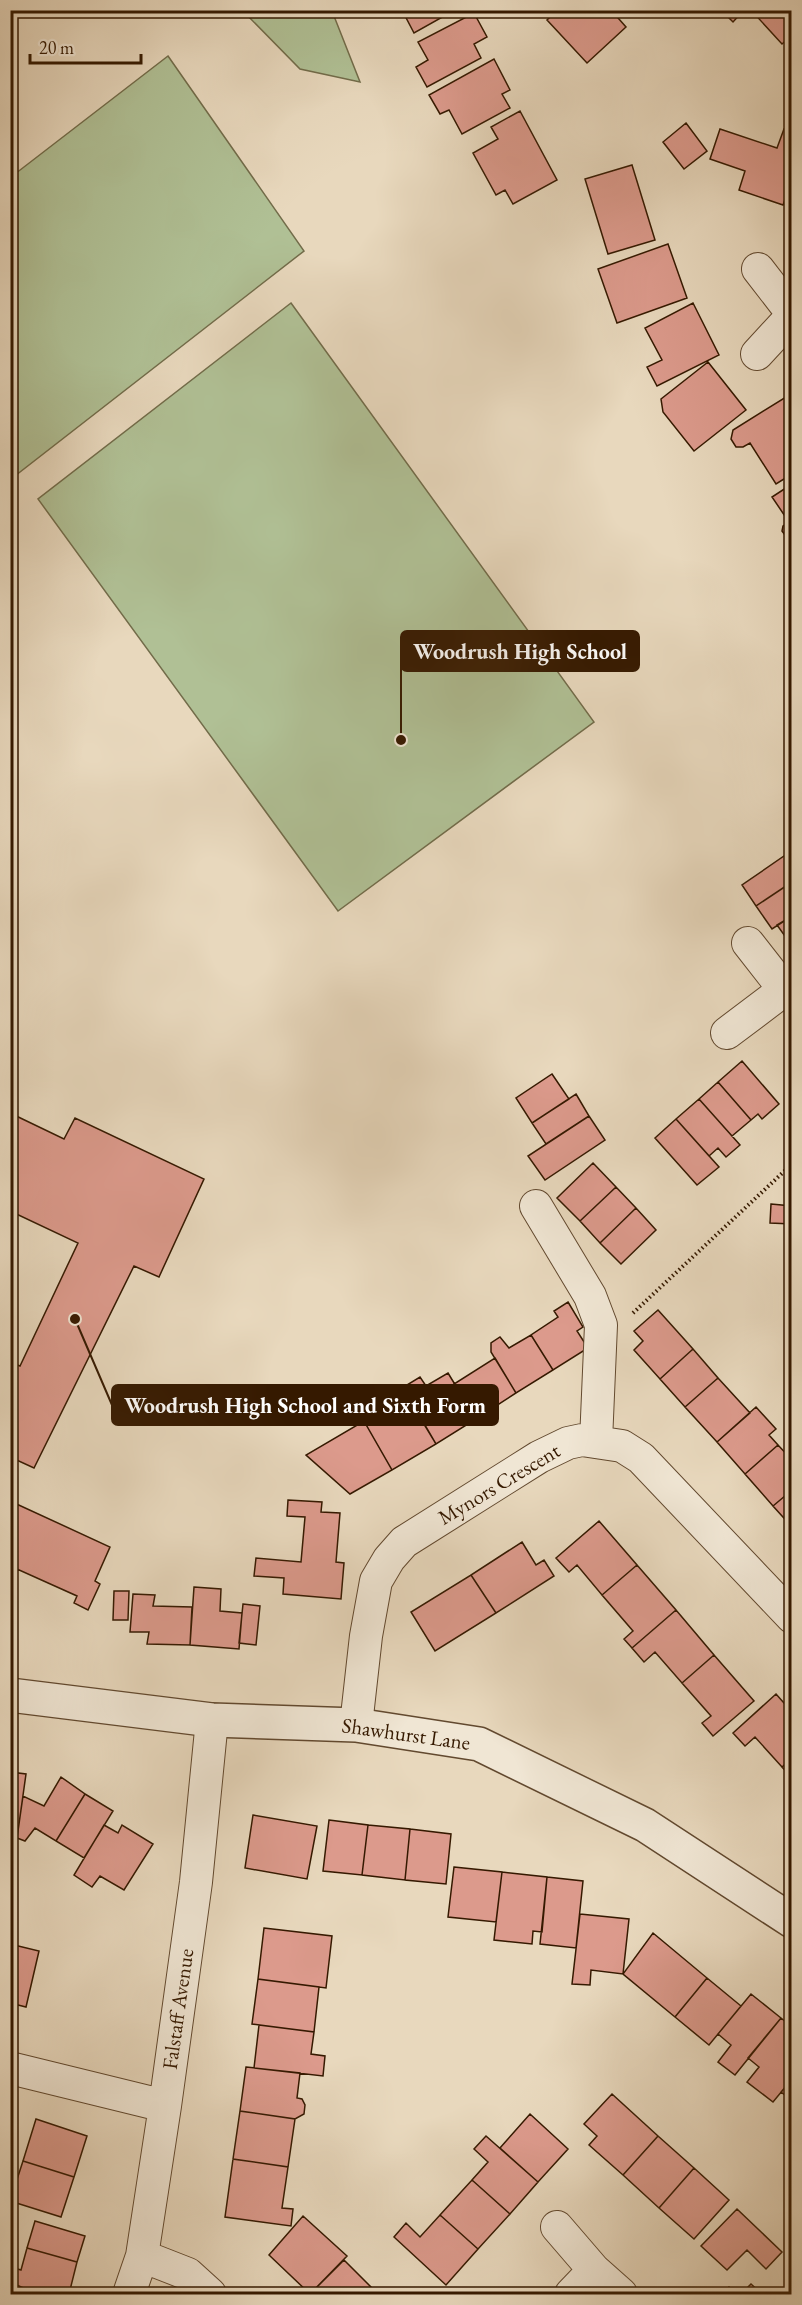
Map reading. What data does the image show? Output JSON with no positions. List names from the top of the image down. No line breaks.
{"streets":{"street":["Mynors Crescent","Shawhurst Lane","Falstaff Avenue"]},"crossings":[["Mynors Crescent","Shawhurst Lane"],["Shawhurst Lane","Falstaff Avenue"]],"places":["Woodrush High School","Woodrush High School and Sixth Form"],"scale_bar":"20 m"}
